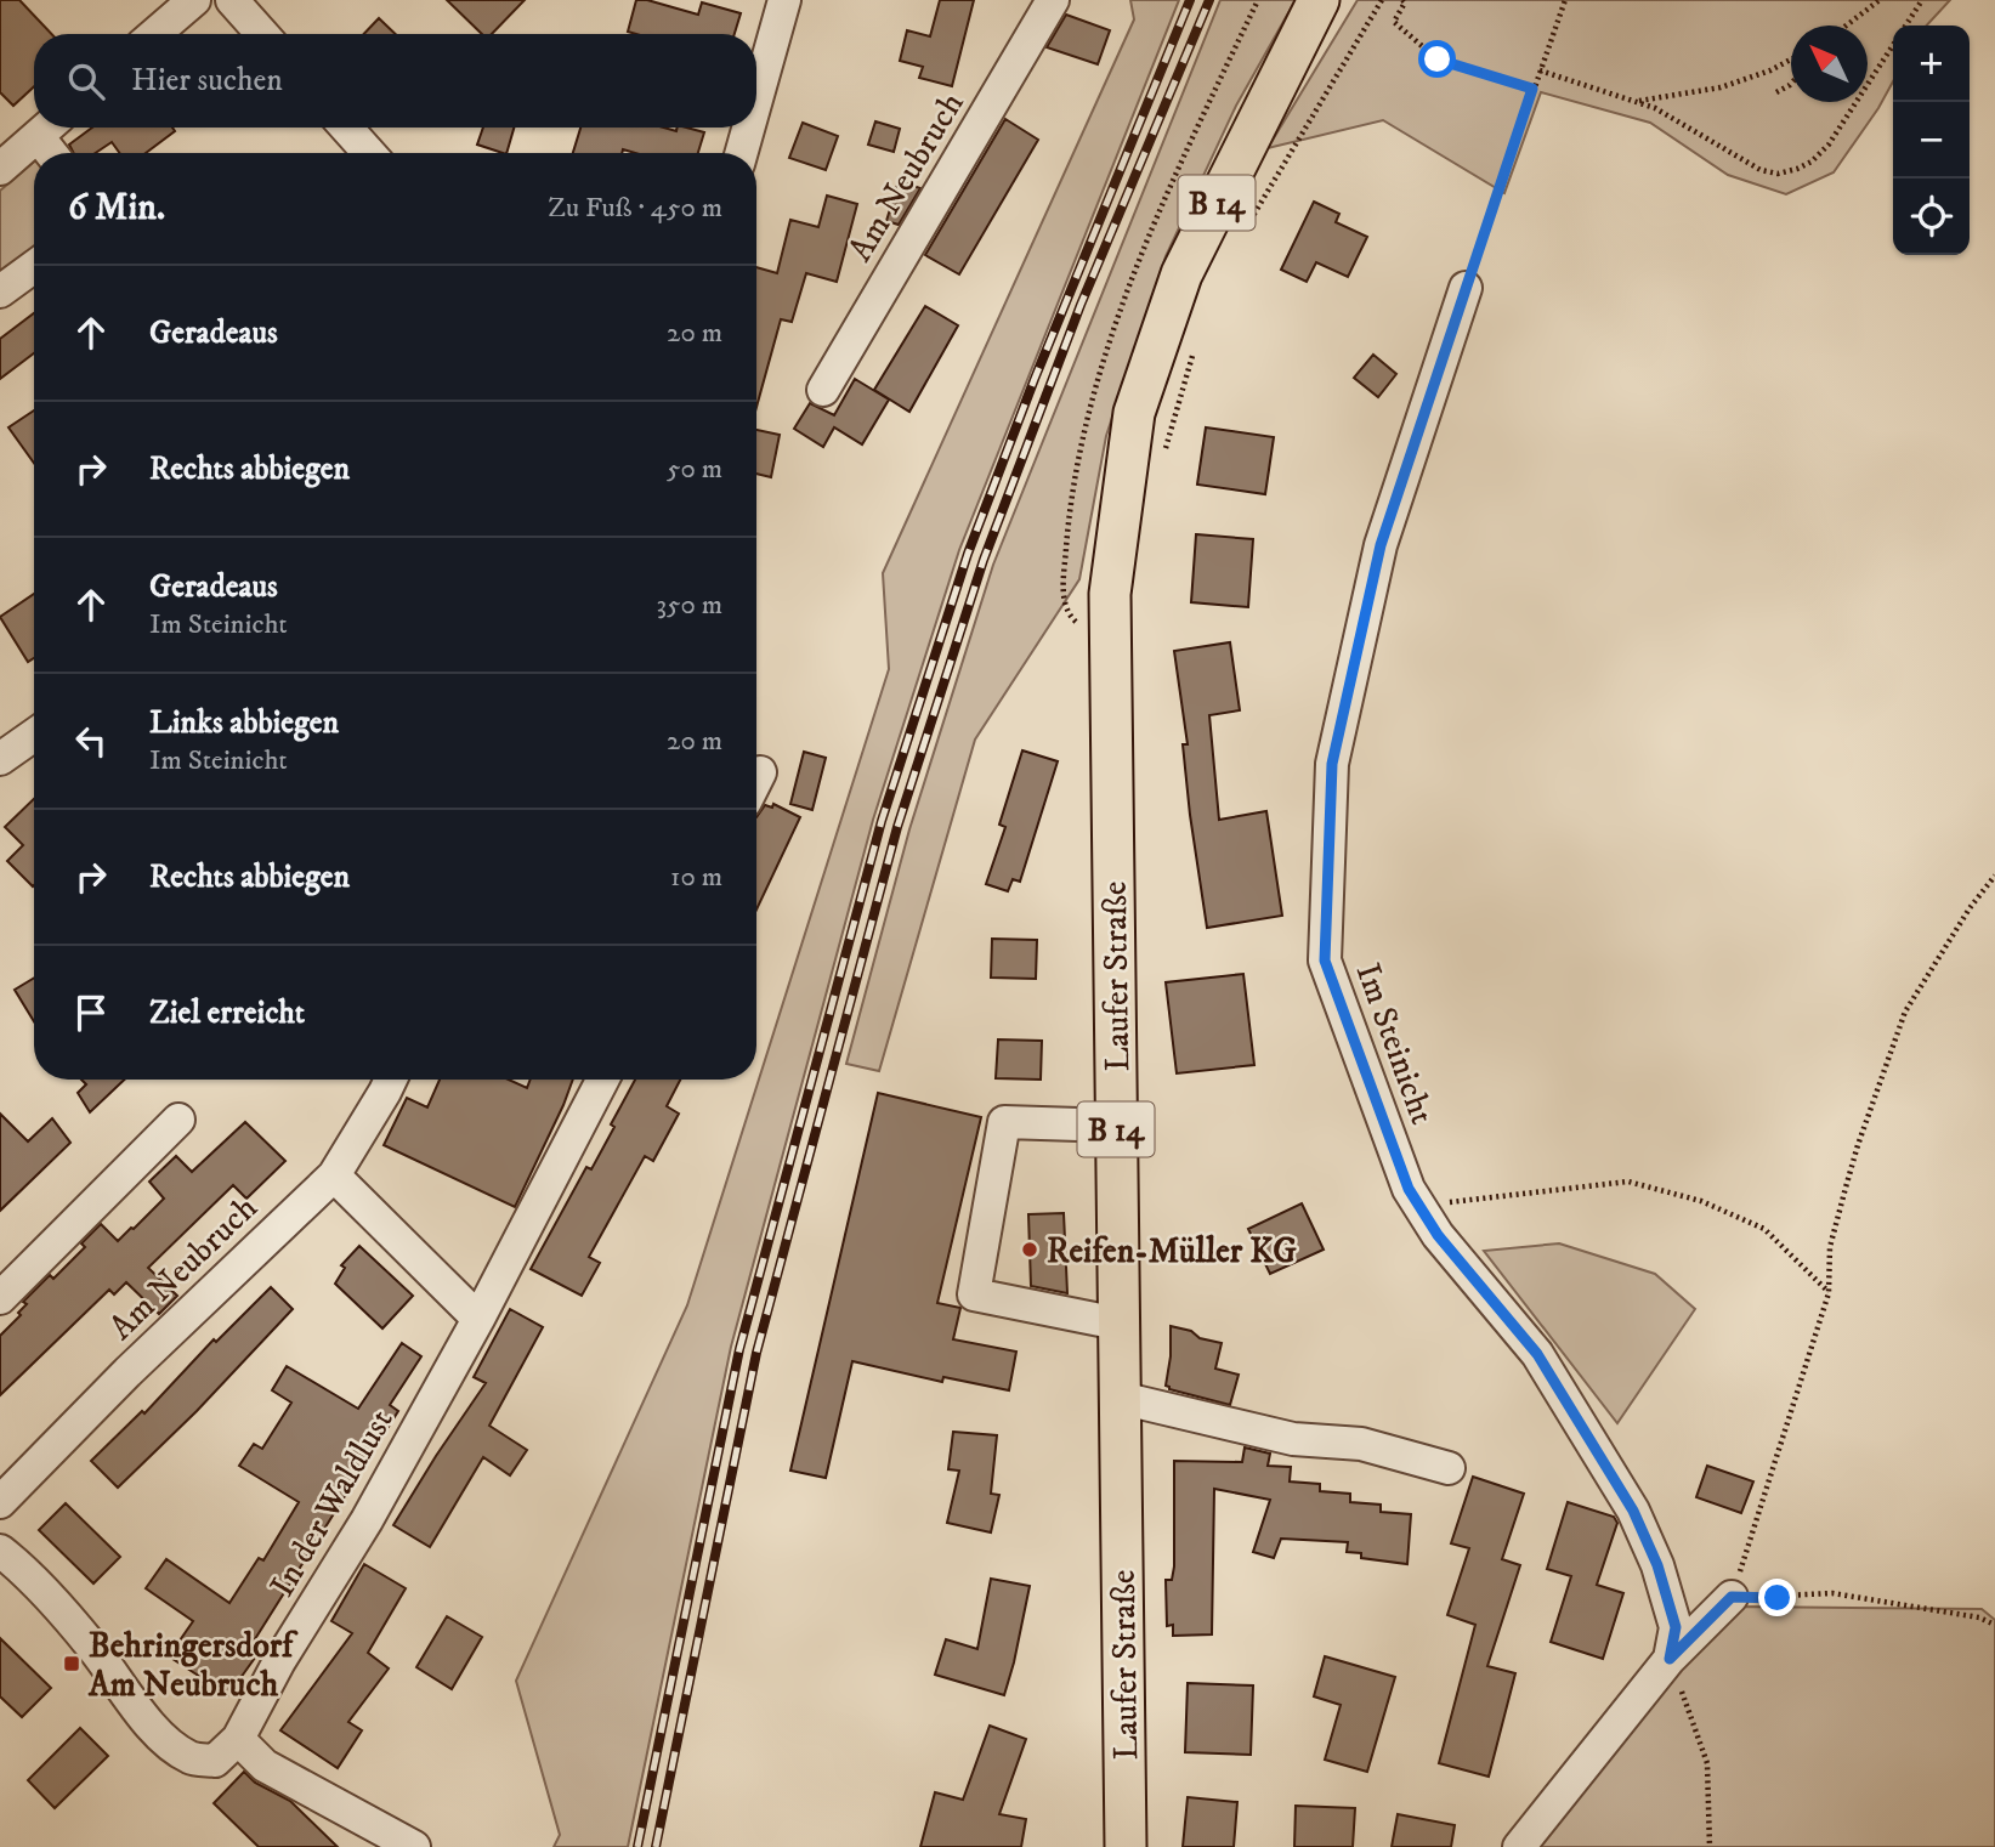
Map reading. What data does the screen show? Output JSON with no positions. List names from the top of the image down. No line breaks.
{"streets":{"main road":["B 14","Laufer Straße"],"street":["Am Neubruch","Im Steinicht","In der Waldlust"]},"places":{"other":["Reifen-Müller KG"],"transit":["Behringersdorf Am Neubruch"]},"north":"top left","page":{"map_buttons":["+","−"],"search":"Hier suchen","heading":["6 Min.","Zu Fuß · 450 m"],"list":[["Geradeaus","20 m"],["Rechts abbiegen","50 m"],["Geradeaus","Im Steinicht","350 m"],["Links abbiegen","Im Steinicht","20 m"],["Rechts abbiegen","10 m"],"Ziel erreicht"]}}
